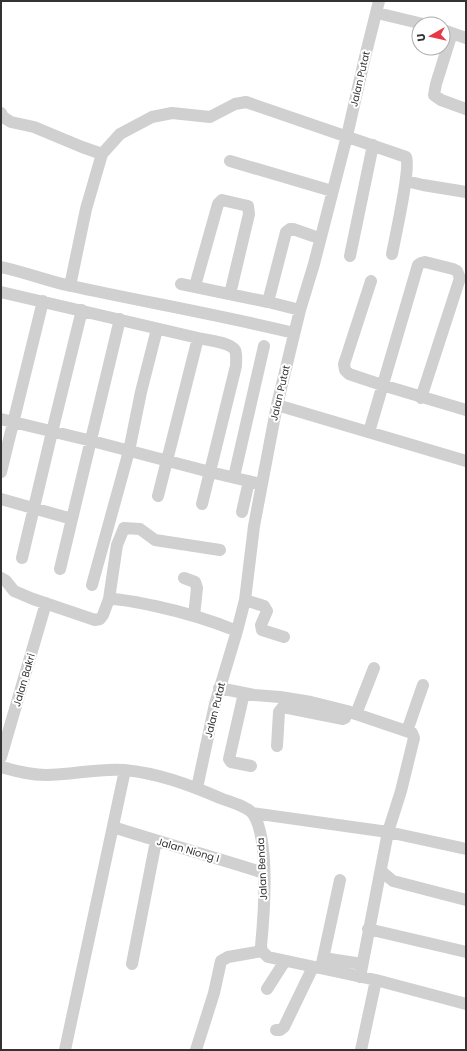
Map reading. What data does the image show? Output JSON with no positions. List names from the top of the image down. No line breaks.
{"streets":{"street":["Jalan Putat","Jalan Bakri","Jalan Niong I","Jalan Benda"]},"crossings":[["Jalan Niong I","Jalan Benda"]],"north":"left"}
